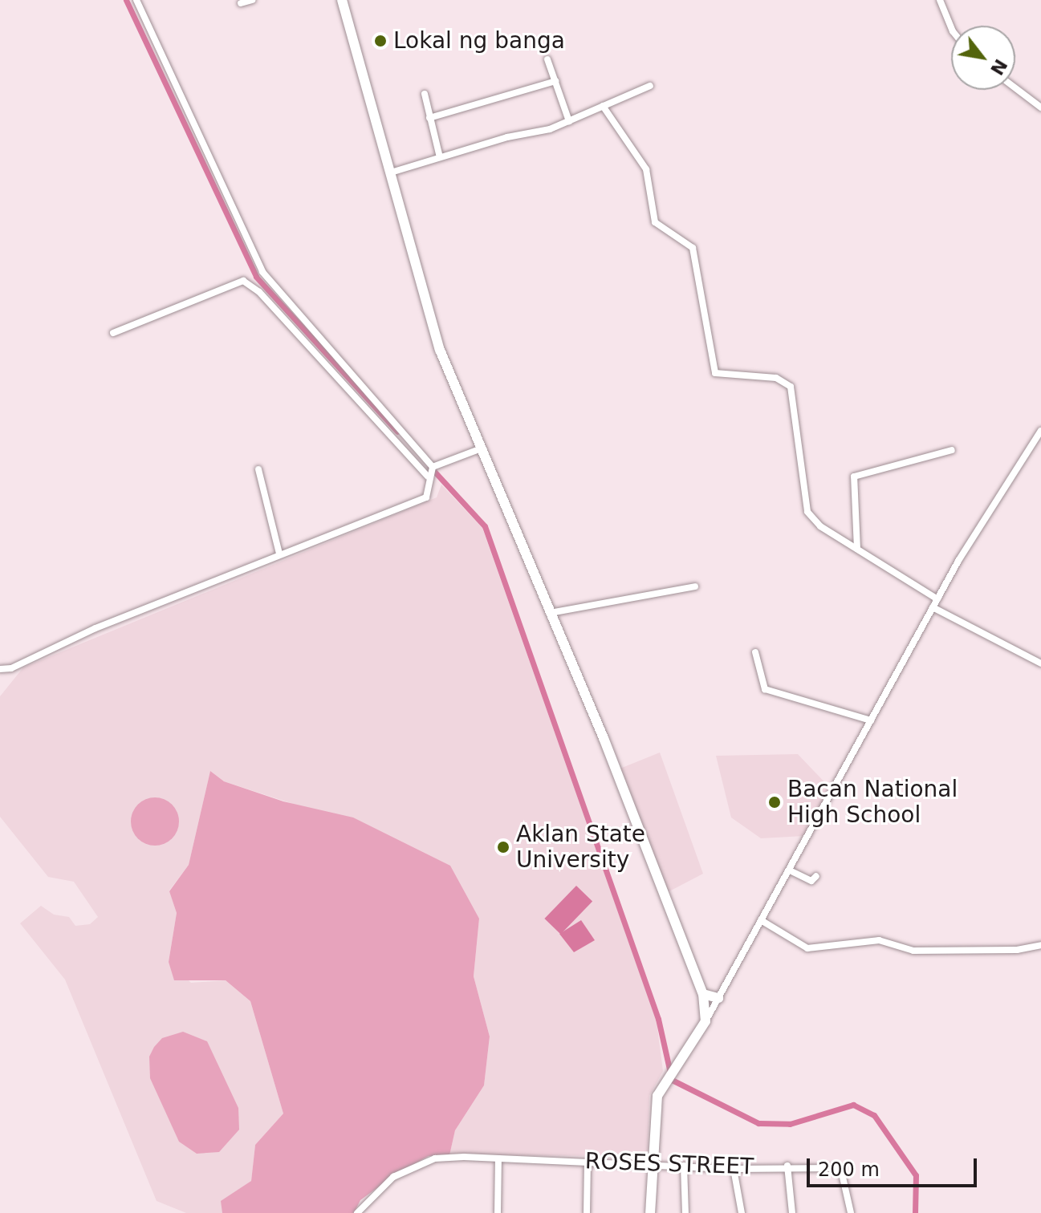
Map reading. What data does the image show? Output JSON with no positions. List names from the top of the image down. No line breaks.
{"streets":{"street":["ROSES STREET"]},"places":["Lokal ng banga","Bacan National High School","Aklan State University"],"scale_bar":"200 m","north":"bottom right"}
